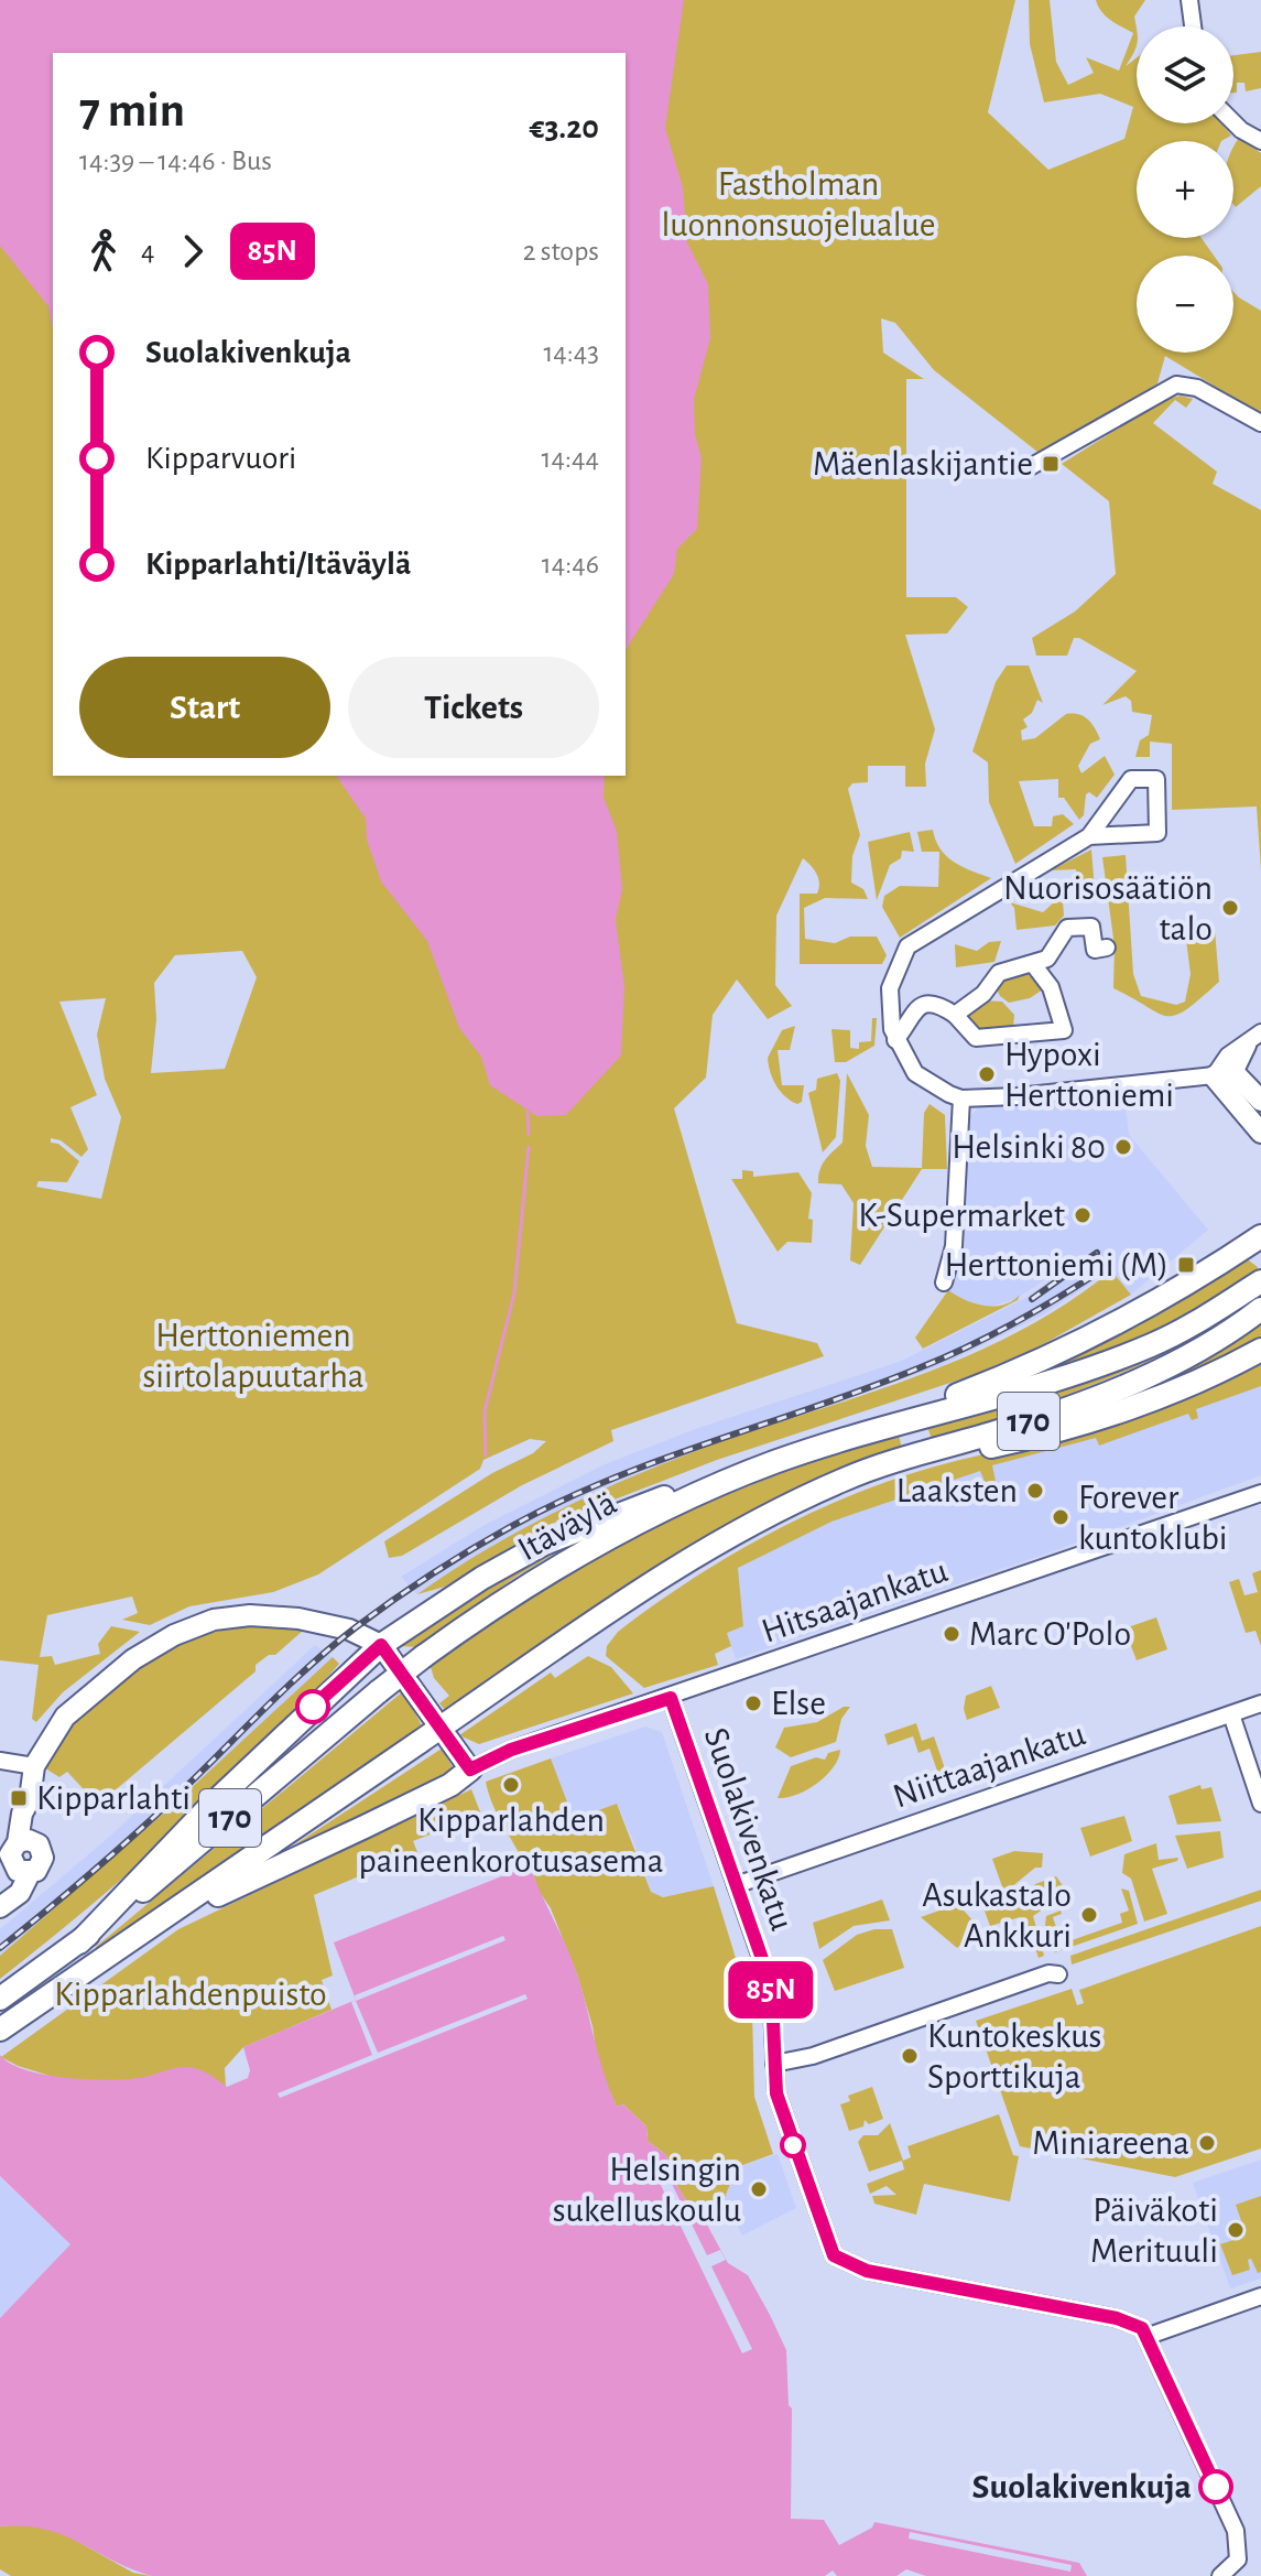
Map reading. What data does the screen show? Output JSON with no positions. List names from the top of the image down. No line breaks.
{"streets":{"highway":["170","Itäväylä"],"street":["Hitsaajankatu","Niittaajankatu","Suolakivenkatu"]},"crossings":[["Hitsaajankatu","Suolakivenkatu"],["Niittaajankatu","Suolakivenkatu"]],"parks":["Fastholman luonnonsuojelualue","Herttoniemen siirtolapuutarha","Kipparlahdenpuisto"],"places":{"transit":["Mäenlaskijantie","Herttoniemi (M)","Kipparlahti"],"other":["Nuorisosäätiön talo","Hypoxi Herttoniemi","Helsinki 80","K-Supermarket","Laaksten","Forever kuntoklubi","Marc O'Polo","Else","Kipparlahden paineenkorotusasema","Asukastalo Ankkuri","Kuntokeskus Sporttikuja","Miniareena","Helsingin sukelluskoulu","Päiväkoti Merituuli","Suolakivenkuja"]},"lines":["bus line 85N"],"page":{"on_map":"85N","map_buttons":["+","−"],"heading":["7 min","14:39 – 14:46 · Bus","€3.20"],"legs":["4","85N","2 stops"],"list":[{"name":"Suolakivenkuja","value":"14:43"},{"name":"Kipparvuori","value":"14:44"},{"name":"Kipparlahti/Itäväylä","value":"14:46"}],"buttons":["Start","Tickets"]}}
